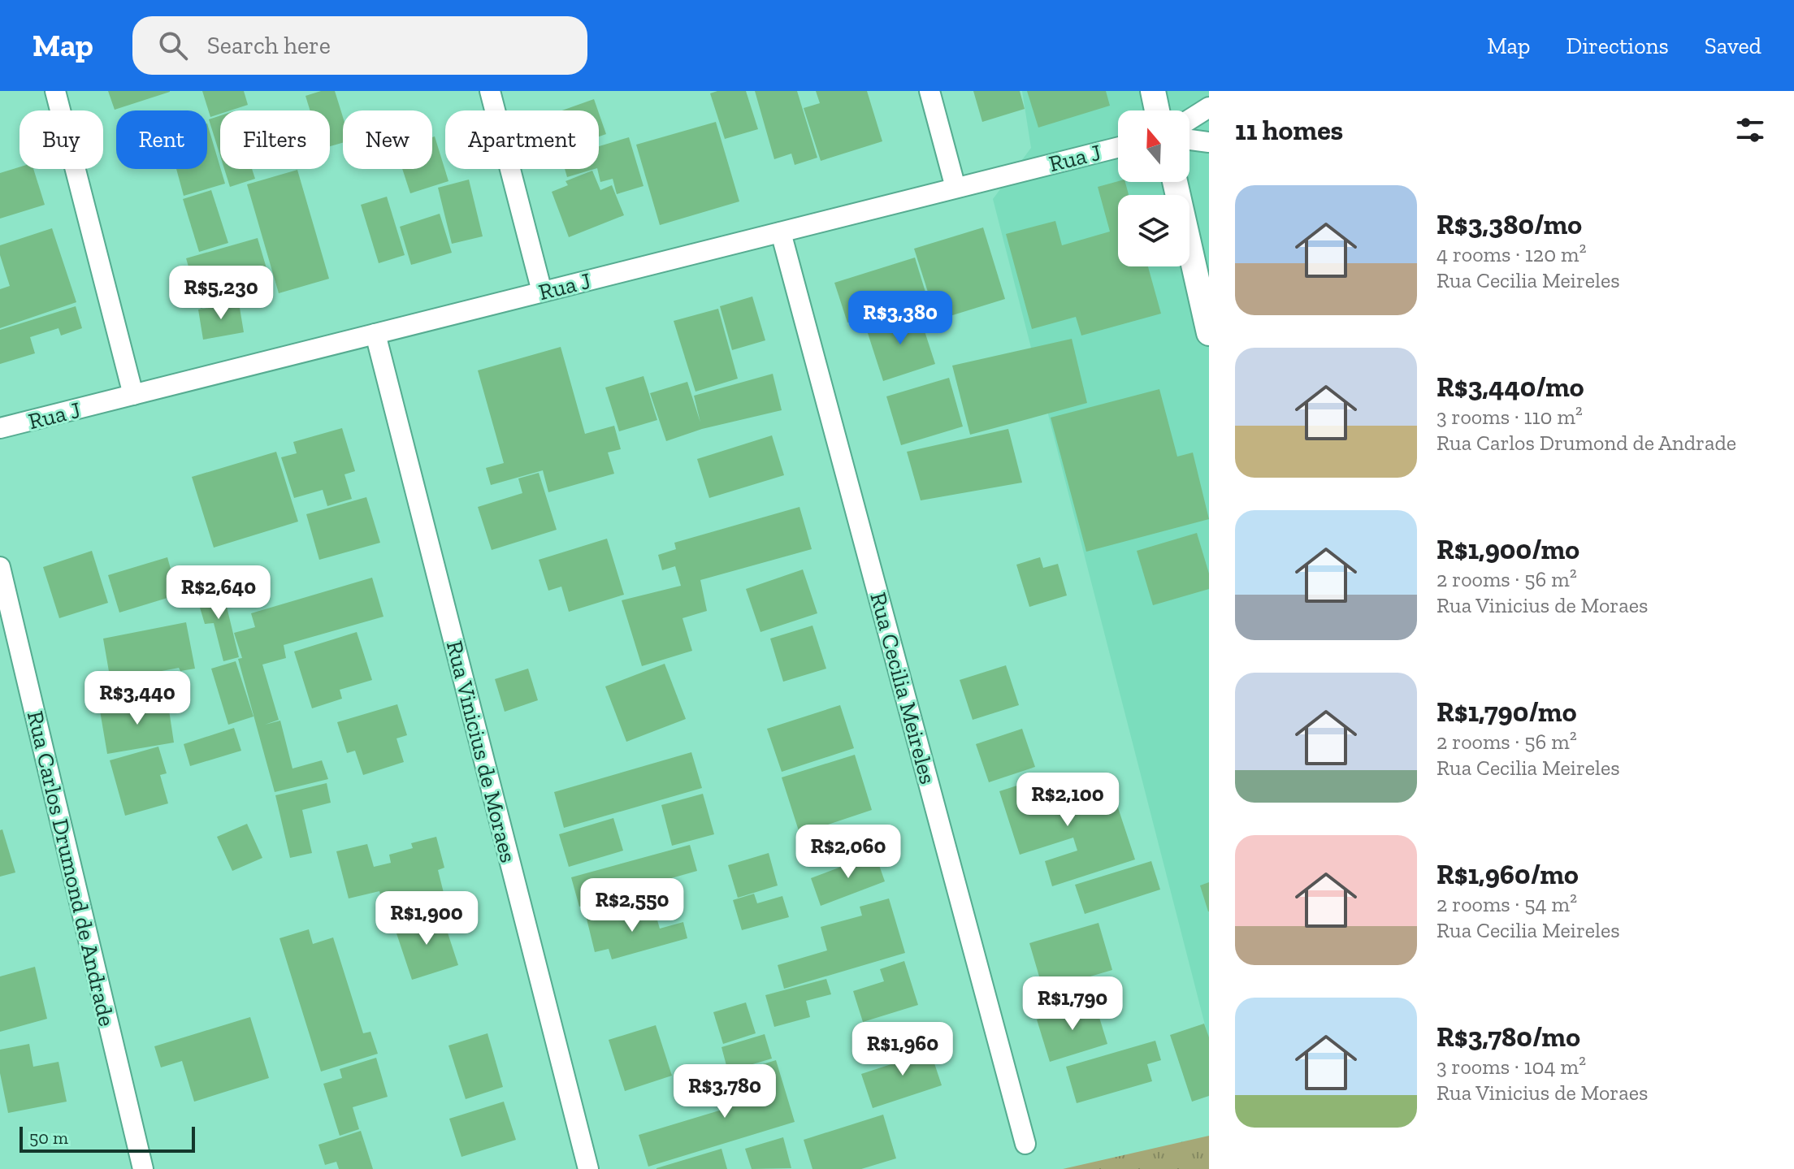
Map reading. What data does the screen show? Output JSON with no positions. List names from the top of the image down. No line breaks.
{"streets":{"street":["Rua J","Rua Cecilia Meireles","Rua Vinicius de Moraes","Rua Carlos Drumond de Andrade"]},"crossings":[["Rua J","Rua Cecilia Meireles"],["Rua J","Rua Vinicius de Moraes"]],"scale_bar":"50 m","north":"top","page":{"header":"Map","search":"Search here","nav":["Map","Directions","Saved"],"heading":"11 homes","chip":["Buy","Rent","Filters","New","Apartment"],"list":[{"name":"R$3,380/mo","note":"4 rooms · 120 m² · Rua Cecilia Meireles"},{"name":"R$3,440/mo","note":"3 rooms · 110 m² · Rua Carlos Drumond de Andrade"},{"name":"R$1,900/mo","note":"2 rooms · 56 m² · Rua Vinicius de Moraes"},{"name":"R$1,790/mo","note":"2 rooms · 56 m² · Rua Cecilia Meireles"},{"name":"R$1,960/mo","note":"2 rooms · 54 m² · Rua Cecilia Meireles"},{"name":"R$3,780/mo","note":"3 rooms · 104 m² · Rua Vinicius de Moraes"}],"price":["R$5,230","R$3,380","R$2,640","R$3,440","R$2,100","R$2,060","R$2,550","R$1,900","R$1,790","R$1,960","R$3,780"],"scale":"50 m"}}
